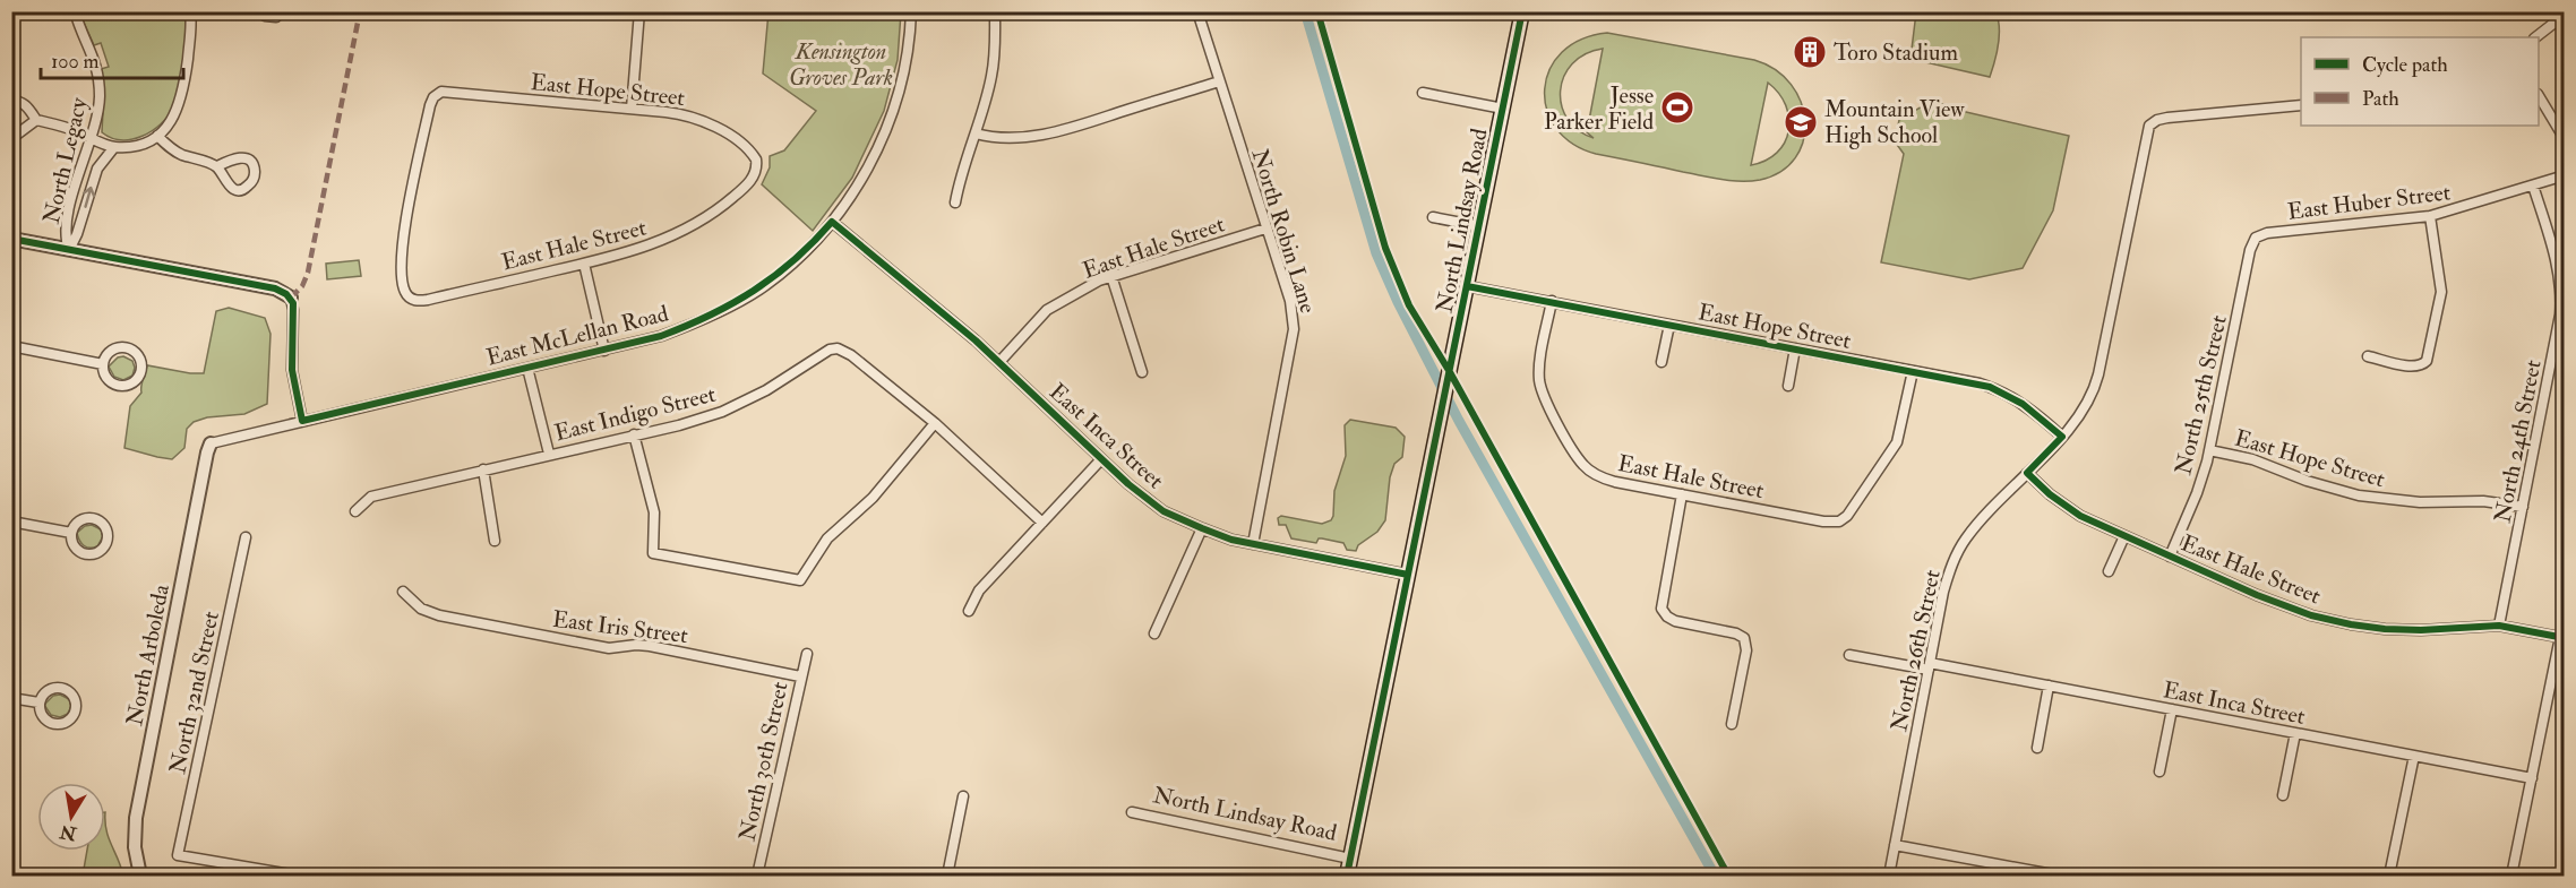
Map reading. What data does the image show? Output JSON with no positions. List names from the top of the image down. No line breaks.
{"streets":{"main road":["North Lindsay Road"],"street":["East Hope Street","North Legacy","East Huber Street","North Robin Lane","East Hale Street","East McLellan Road","North 25th Street","East Indigo Street","East Inca Street","North 24th Street","East Iris Street","North 26th Street","North Arboleda","North 32nd Street","North 30th Street"]},"crossings":[["East Hope Street","North Lindsay Road"],["East Hope Street","East Hale Street"],["East Hope Street","North 25th Street"],["East Hope Street","North 24th Street"],["East Hope Street","North 26th Street"],["East Huber Street","North 25th Street"],["East Huber Street","North 24th Street"],["North Lindsay Road","East Inca Street"],["North Robin Lane","East Hale Street"],["North Robin Lane","East Inca Street"],["East Hale Street","North 25th Street"],["East Hale Street","East Inca Street"],["East Hale Street","North 24th Street"],["East Hale Street","North 26th Street"],["East McLellan Road","East Inca Street"],["East McLellan Road","North Arboleda"],["East Inca Street","North 26th Street"],["East Iris Street","North 30th Street"]],"parks":["Kensington Groves Park"],"places":{"building":["Toro Stadium"],"sports":["Jesse Parker Field"],"school or university":["Mountain View High School"]},"legend":["Cycle path","Path"],"scale_bar":"100 m","north":"bottom"}
